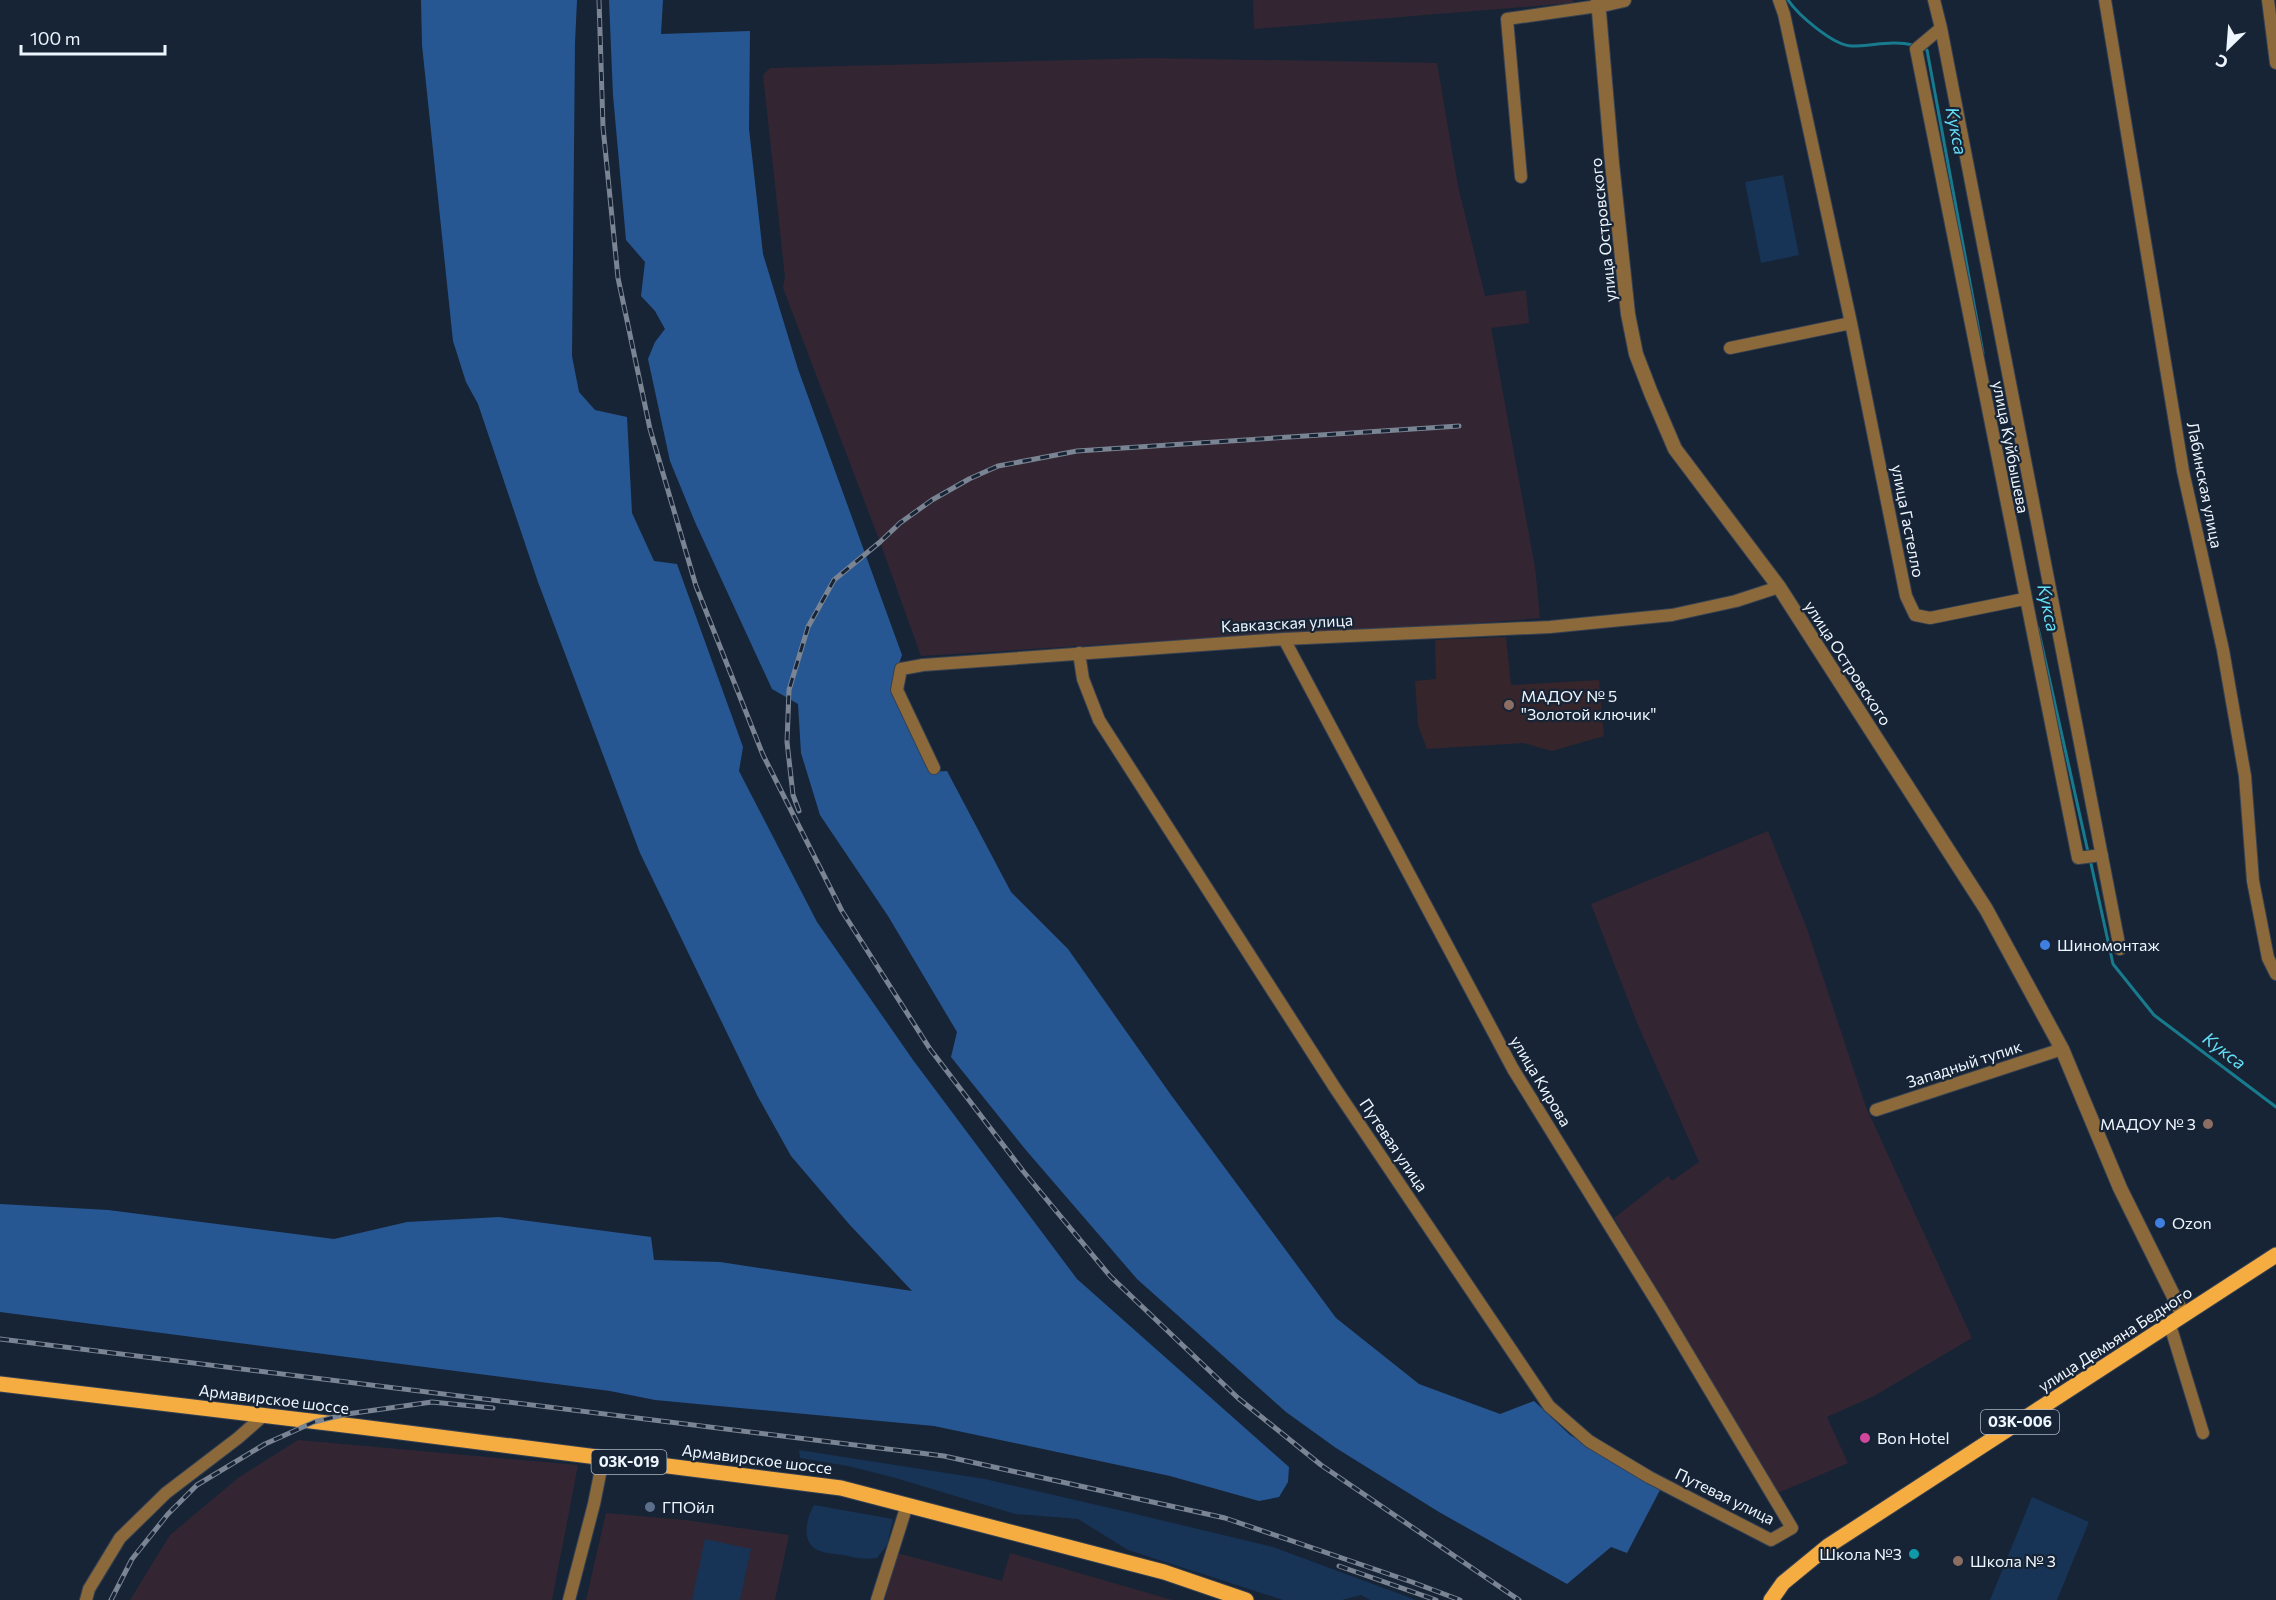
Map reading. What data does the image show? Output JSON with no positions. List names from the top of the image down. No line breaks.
{"streets":{"main road":["улица Демьяна Бедного","Армавирское шоссе","03К-006","03К-019"],"street":["улица Островского","улица Куйбышева","Лабинская улица","улица Гастелло","Кавказская улица","Западный тупик","улица Кирова","Путевая улица"]},"crossings":[["улица Островского","Кавказская улица"],["улица Островского","Западный тупик"],["улица Островского","улица Демьяна Бедного"],["улица Куйбышева","улица Гастелло"],["Кавказская улица","улица Кирова"],["Кавказская улица","Путевая улица"],["улица Кирова","Путевая улица"]],"water":["Кукса"],"places":["МАДОУ № 5 \"Золотой ключик\"","Шиномонтаж","МАДОУ № 3","Ozon","Bon Hotel","ГПОйл","Школа №3","Школа № 3"],"scale_bar":"100 m","north":"bottom left"}
